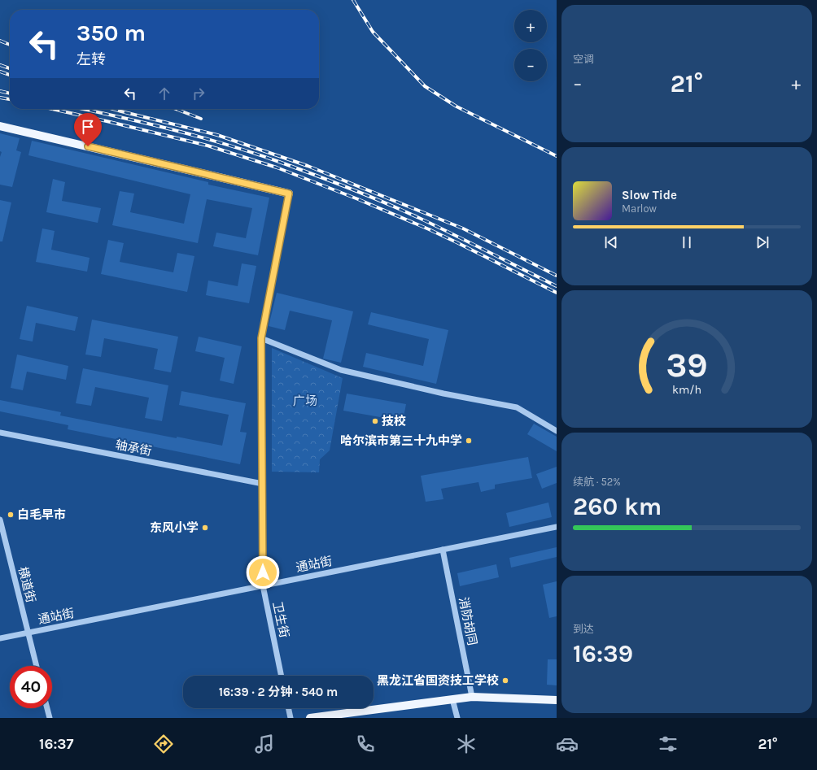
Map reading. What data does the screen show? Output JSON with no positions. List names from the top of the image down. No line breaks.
{"streets":{"street":["轴承街","通站街","横道街","卫生街","消防胡同"]},"crossings":[["轴承街","卫生街"],["通站街","横道街"],["通站街","卫生街"],["通站街","消防胡同"]],"parks":["广场"],"places":["技校","哈尔滨市第三十九中学","白毛早市","东风小学","黑龙江省国资技工学校"],"page":{"tile":["空调",["续航 · 52%","260 km"],["到达","16:39"]],"map_buttons":["+","−"],"turn":["350 m","左转"],"heat":["−","21°","+"],"song":["Slow Tide","Marlow"],"limit":"40","trip":"16:39 · 2 分钟 · 540 m","tabs":["16:37","21°"],"gauge":["39","km/h"]}}
